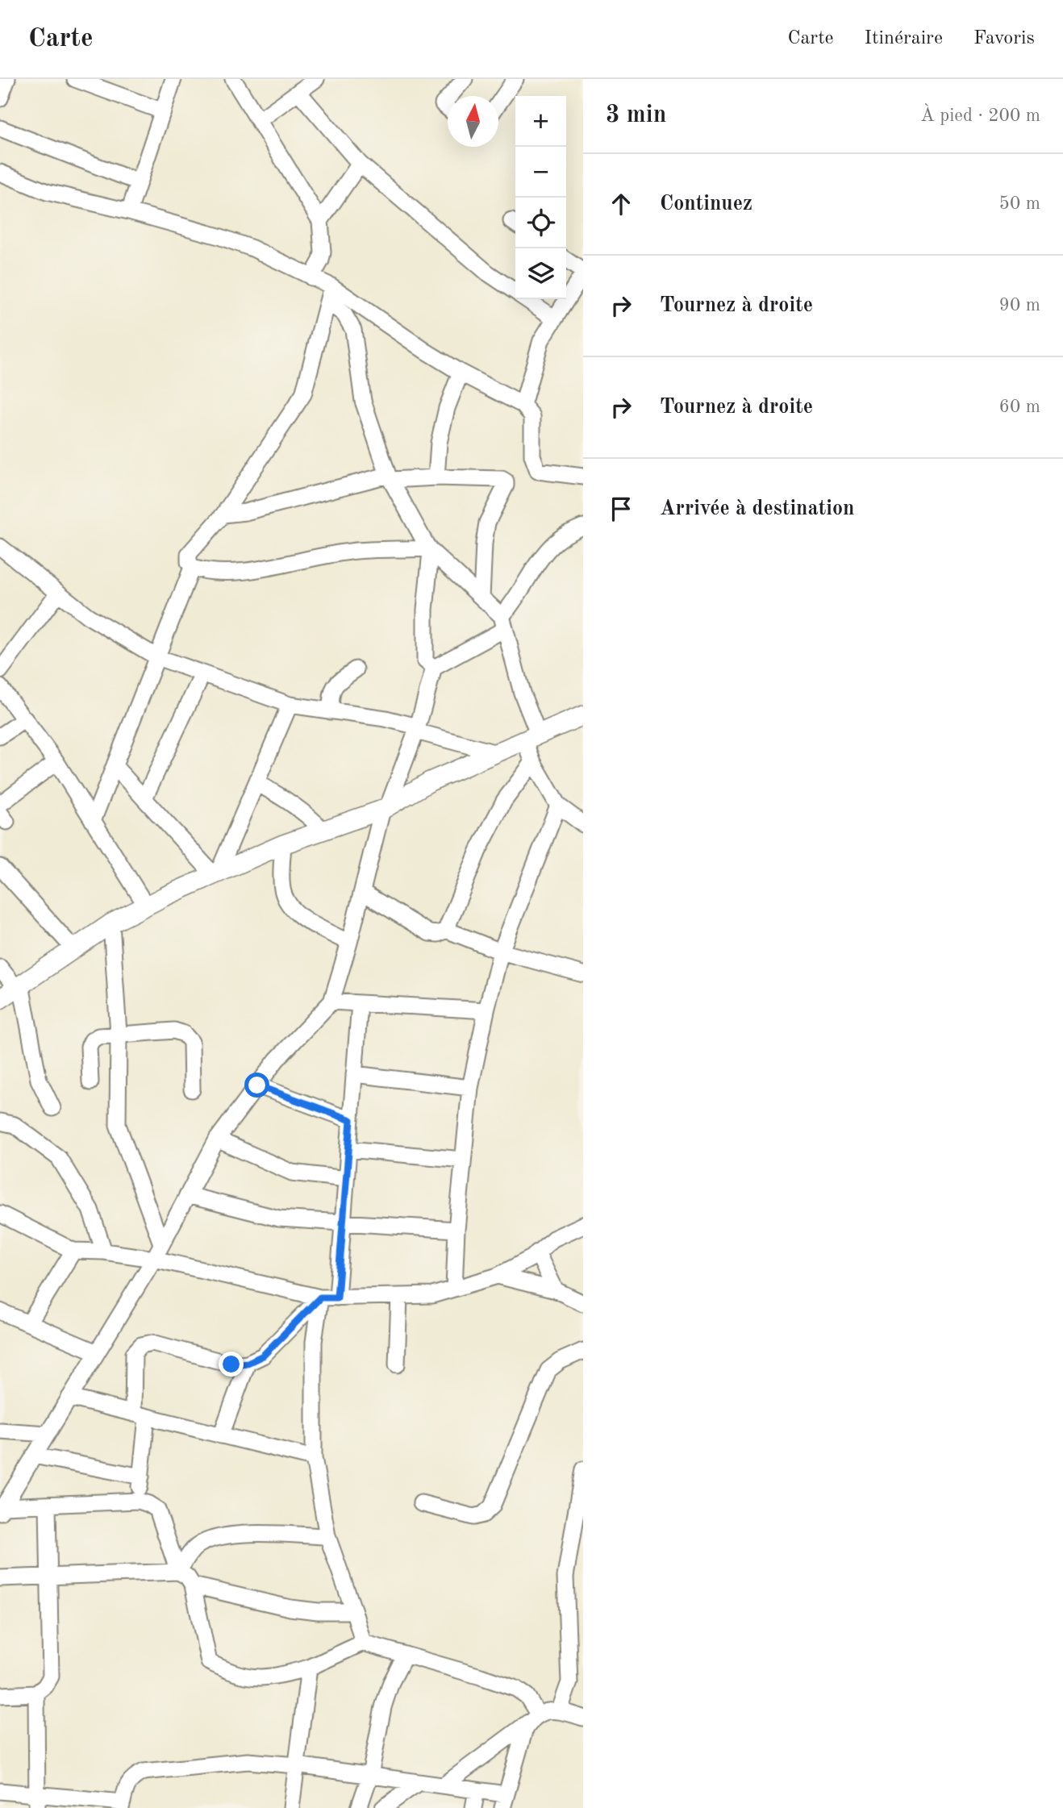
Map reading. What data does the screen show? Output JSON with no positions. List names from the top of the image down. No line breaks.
{"north":"top","page":{"header":"Carte","nav":["Carte","Itinéraire","Favoris"],"heading":["3 min","À pied · 200 m"],"map_buttons":["+","−"],"list":[["Continuez","50 m"],["Tournez à droite","90 m"],["Tournez à droite","60 m"],"Arrivée à destination"]}}
